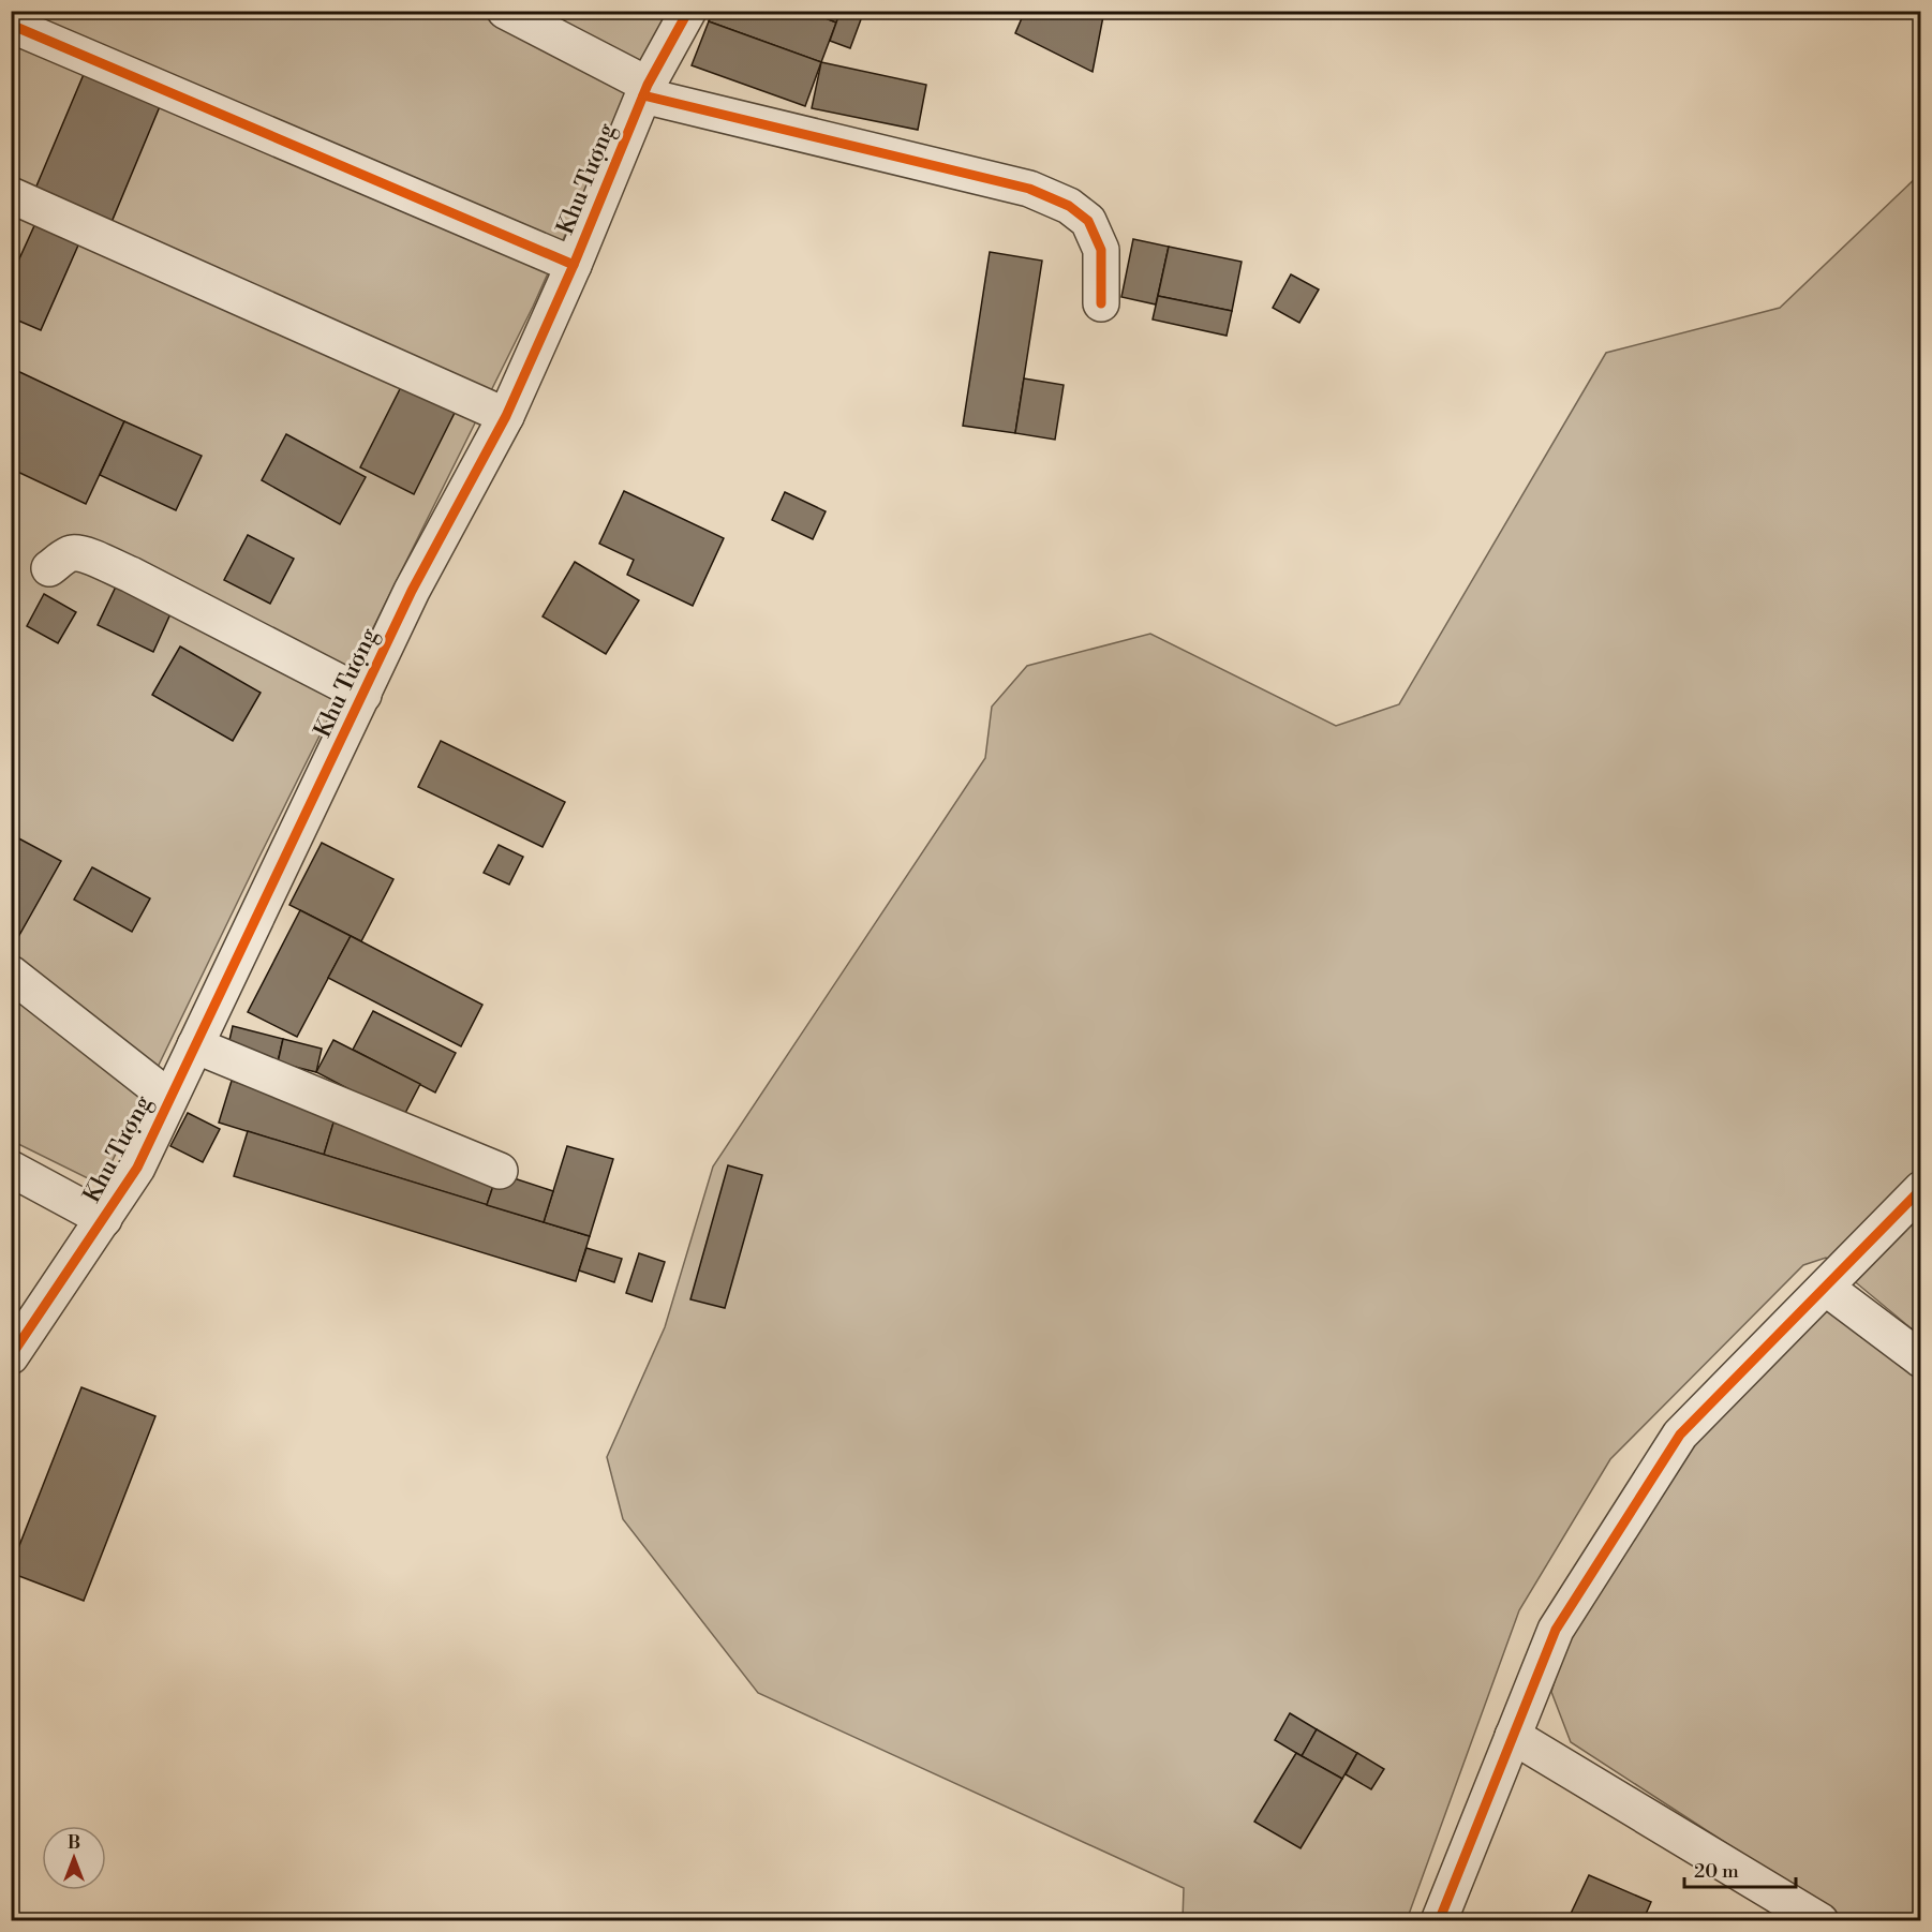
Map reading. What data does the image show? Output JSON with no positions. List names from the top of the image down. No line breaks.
{"streets":{"street":["Khu Tượng"]},"scale_bar":"20 m","north":"top"}
